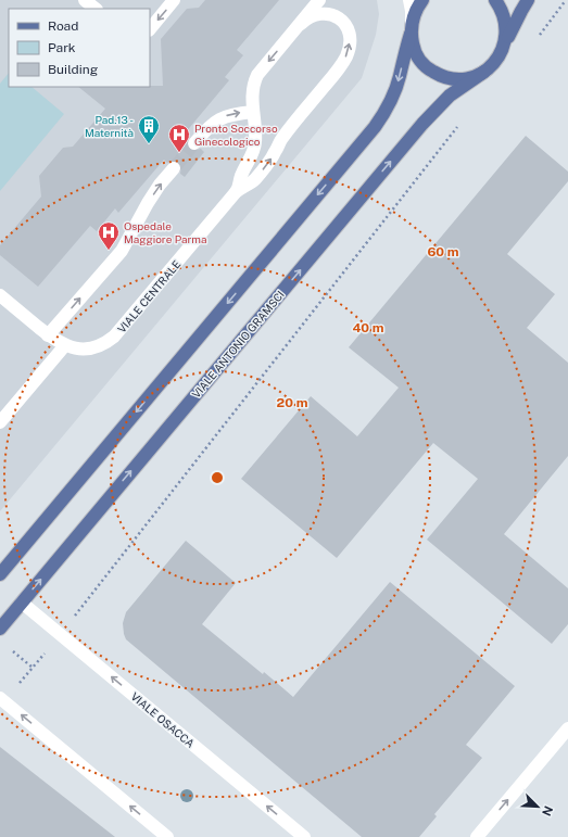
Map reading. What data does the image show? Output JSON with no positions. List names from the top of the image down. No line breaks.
{"streets":{"main road":["VIALE ANTONIO GRAMSCI"],"street":["VIALE CENTRALE","VIALE OSACCA"]},"crossings":[["VIALE ANTONIO GRAMSCI","VIALE OSACCA"]],"places":{"building":["Pad.13 - Maternità"],"hospital":["Pronto Soccorso Ginecologico","Ospedale Maggiore Parma"]},"legend":["Road","Park","Building"],"north":"bottom right","rings":["60 m","40 m","20 m"]}
